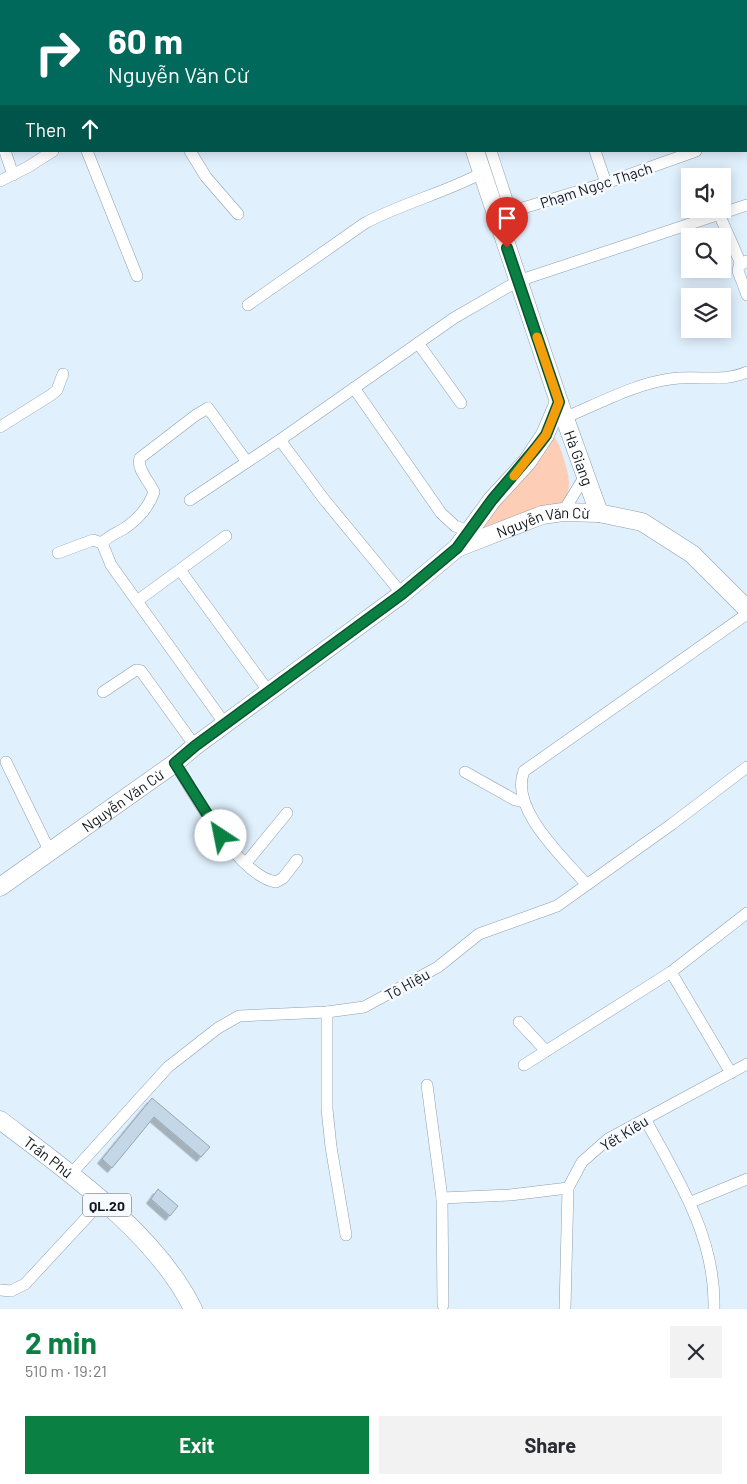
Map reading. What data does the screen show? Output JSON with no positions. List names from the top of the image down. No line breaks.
{"streets":{"highway":["Hà Giang","Nguyễn Văn Cừ","Trần Phú","QL.20"],"street":["Phạm Ngọc Thạch","Tô Hiệu","Yết Kiêu"]},"crossings":[["Phạm Ngọc Thạch","Hà Giang"],["Hà Giang","Nguyễn Văn Cừ"],["Tô Hiệu","Trần Phú"]],"page":{"turn":["60 m","Nguyễn Văn Cừ"],"then":"Then","heading":["2 min","510 m · 19:21"],"buttons":["Exit","Share"]}}
